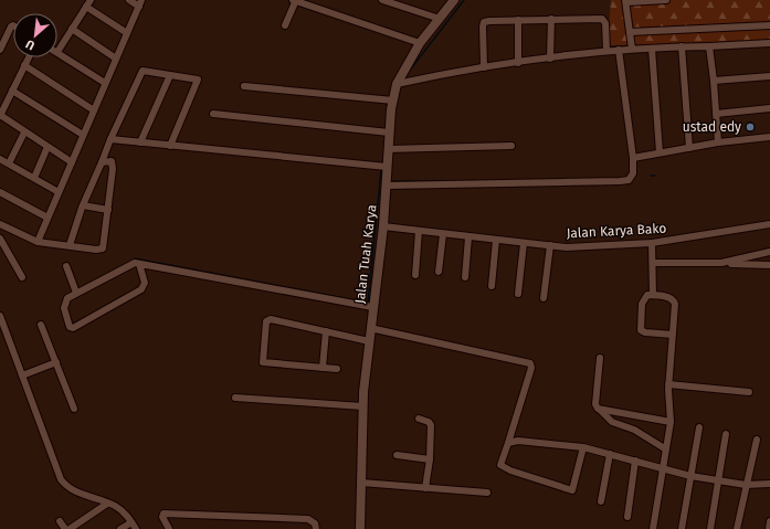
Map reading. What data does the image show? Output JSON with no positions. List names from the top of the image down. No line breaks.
{"streets":{"main road":["Jalan Tuah Karya"],"street":["Jalan Karya Bako"]},"crossings":[["Jalan Karya Bako","Jalan Tuah Karya"]],"places":["ustad edy"],"north":"bottom left"}
